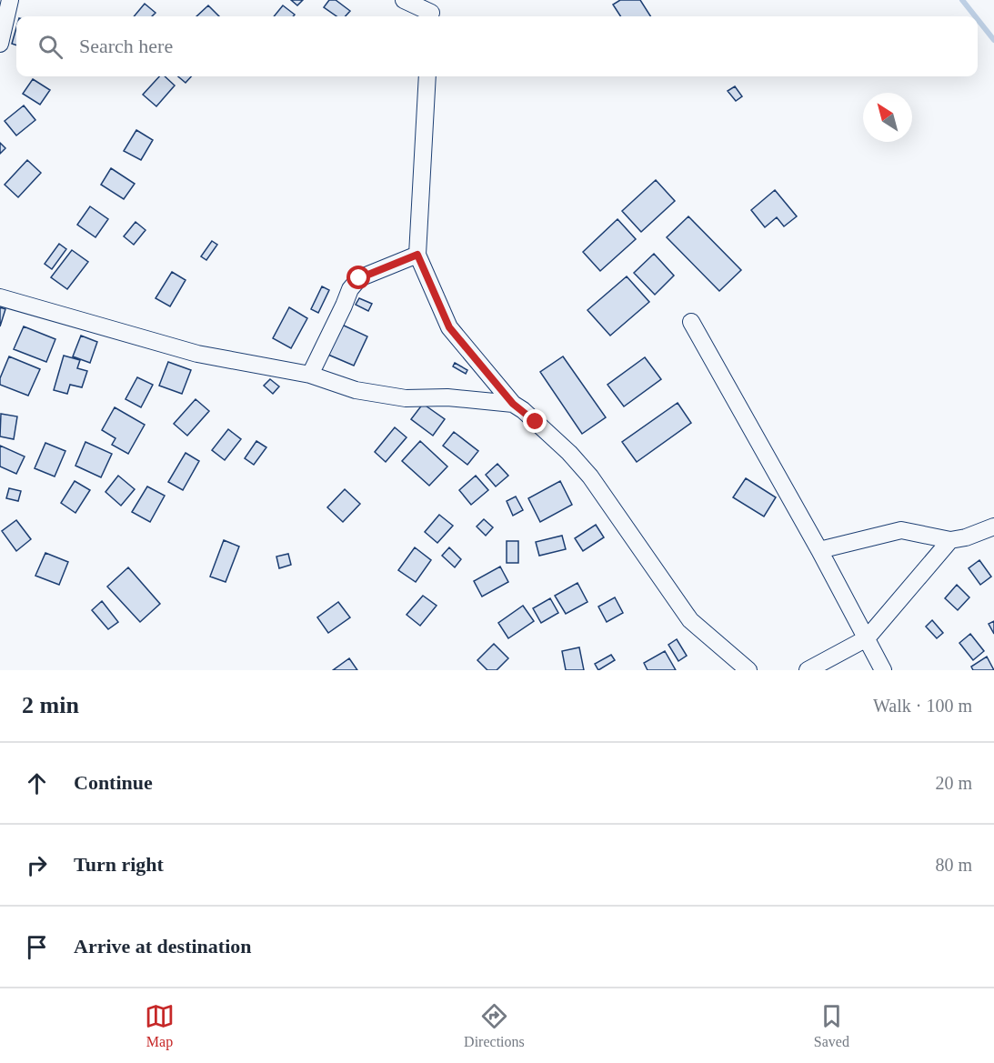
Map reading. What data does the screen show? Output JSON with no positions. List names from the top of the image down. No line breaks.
{"north":"top left","page":{"search":"Search here","heading":["2 min","Walk · 100 m"],"list":[["Continue","20 m"],["Turn right","80 m"],"Arrive at destination"],"nav":["Map","Directions","Saved"]}}
